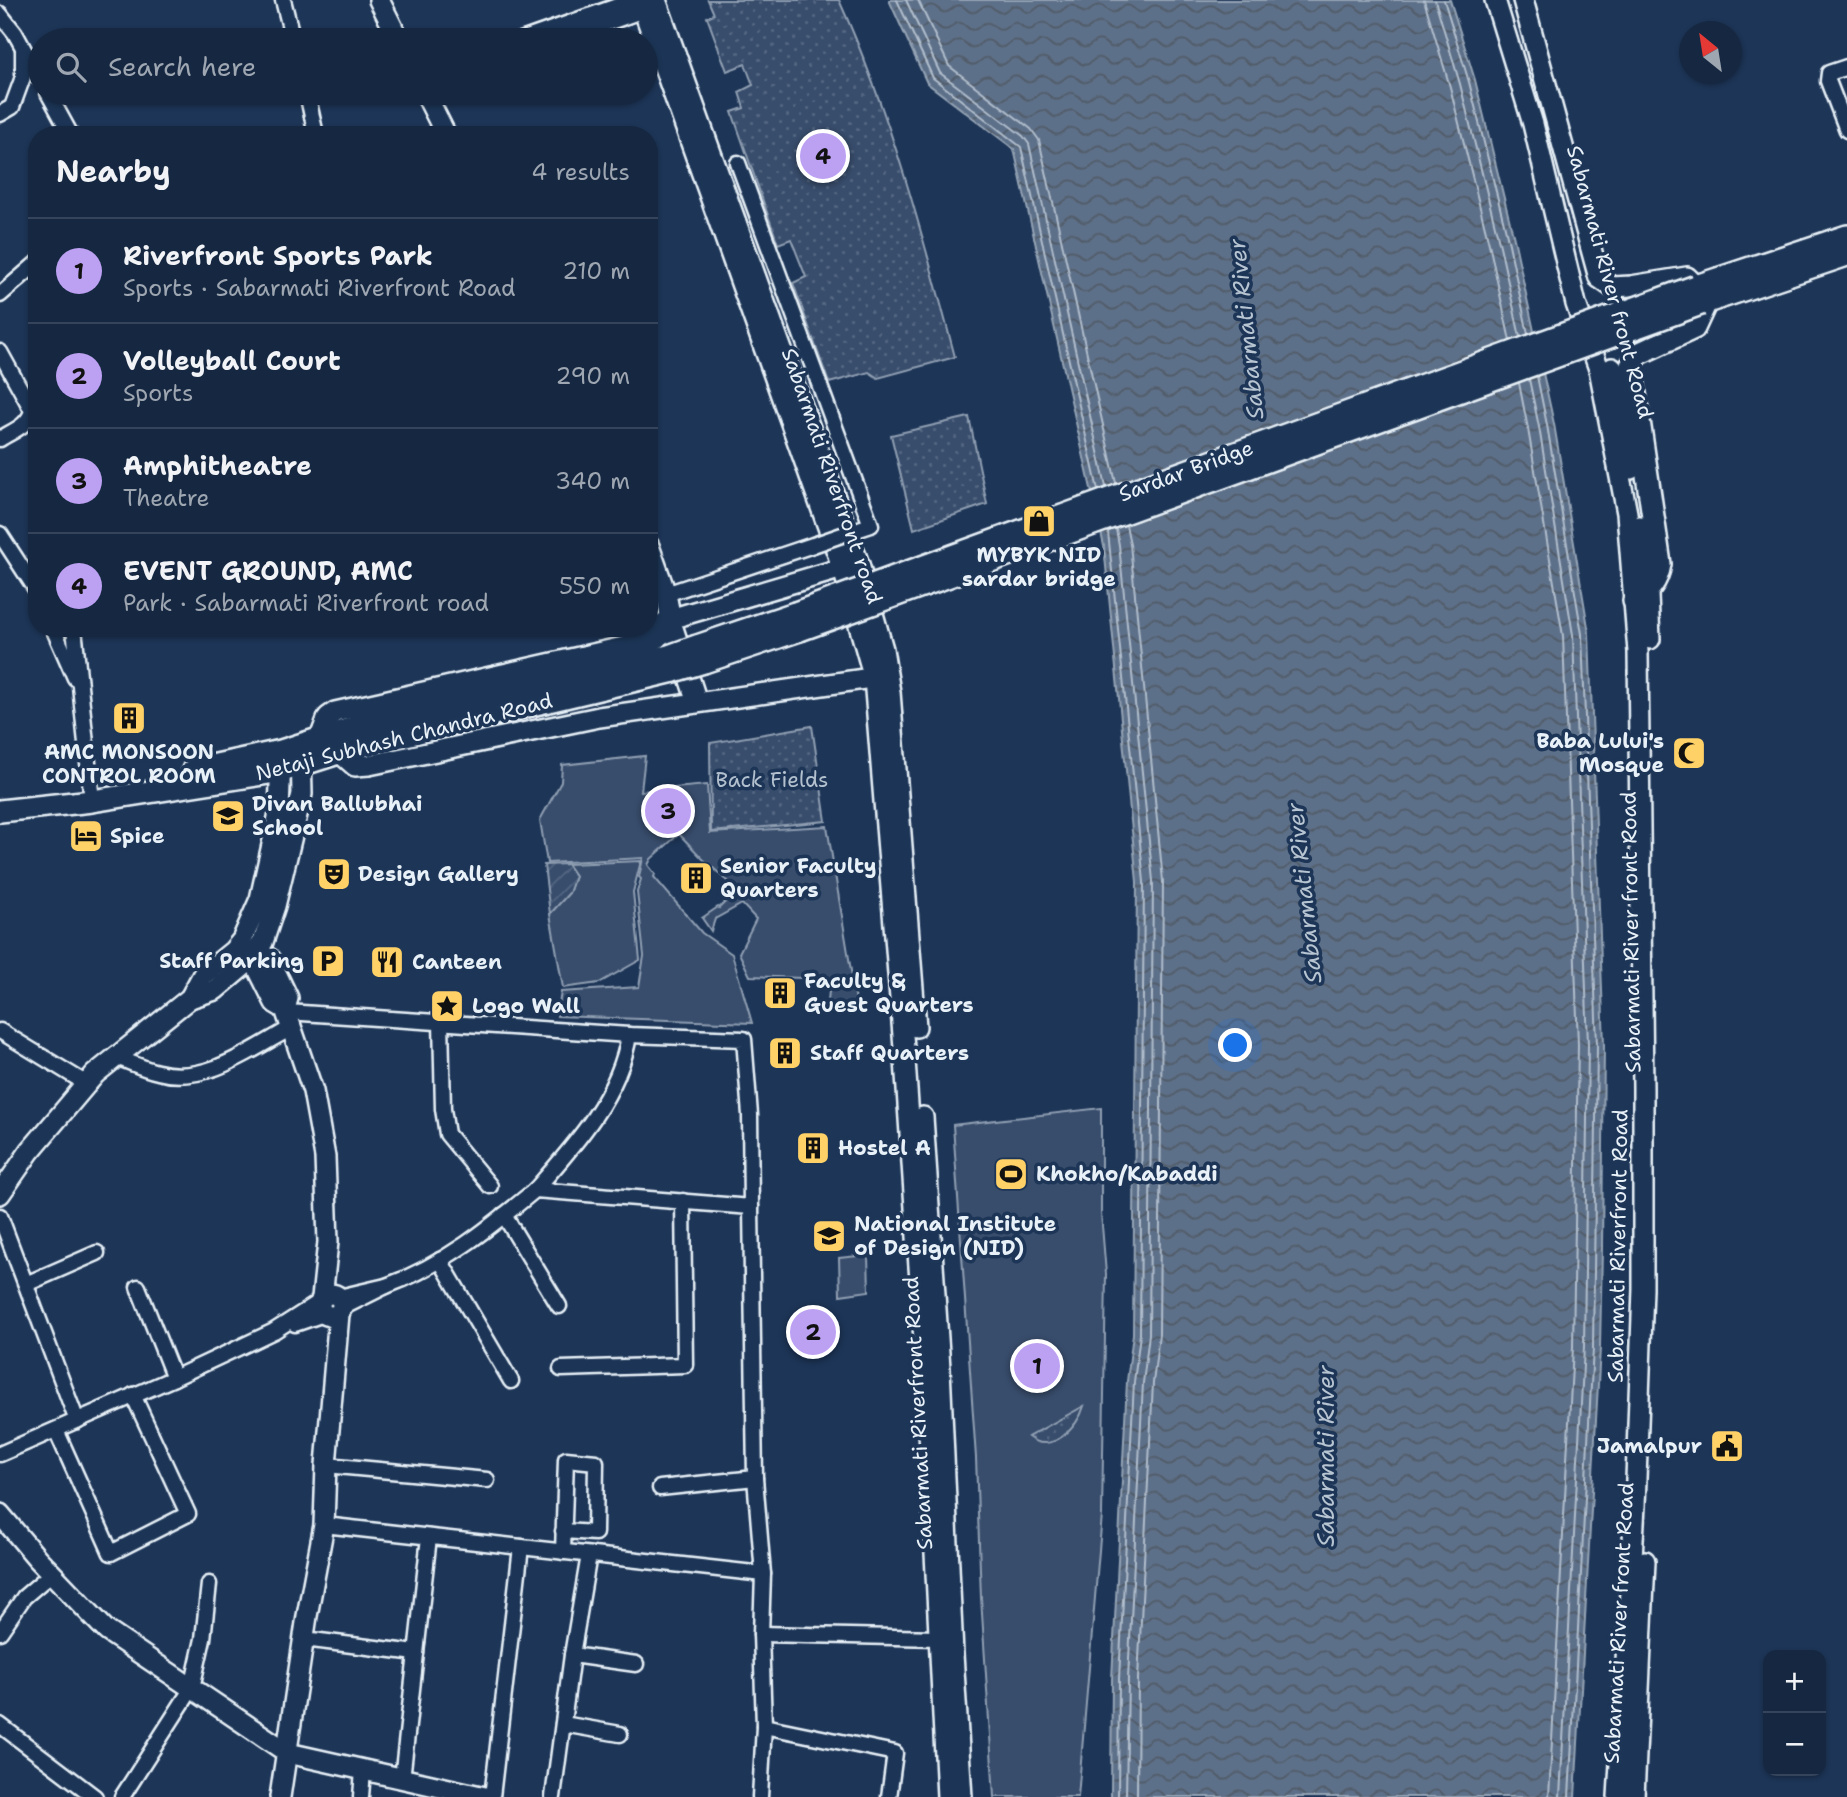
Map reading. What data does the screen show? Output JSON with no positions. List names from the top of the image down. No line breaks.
{"streets":{"main road":["Sardar Bridge","Netaji Subhash Chandra Road"],"street":["Sabarmati River front Road","Sabarmati Riverfront road","Sabarmati Riverfront Road"]},"crossings":[["Sabarmati River front Road","Sabarmati Riverfront Road"],["Sardar Bridge","Netaji Subhash Chandra Road"],["Sabarmati Riverfront road","Sabarmati Riverfront Road"]],"water":["Sabarmati River"],"parks":["Back Fields"],"places":{"shop":["MYBYK NID sardar bridge"],"building":["AMC MONSOON CONTROL ROOM","Senior Faculty Quarters","Faculty & Guest Quarters","Staff Quarters","Hostel A"],"mosque":["Baba Lului's Mosque"],"school or university":["Divan Ballubhai School","National Institute of Design (NID)"],"hotel":["Spice"],"theatre":["Design Gallery"],"parking":["Staff Parking"],"restaurant":["Canteen"],"place":["Logo Wall"],"sports":["Khokho/Kabaddi"],"public building":["Jamalpur"]},"north":"top left","page":{"search":"Search here","heading":["Nearby","4 results"],"pins":["4","3","2","1"],"list":[{"mark":"1","name":"Riverfront Sports Park","note":"Sports · Sabarmati Riverfront Road","value":"210 m"},{"mark":"2","name":"Volleyball Court","note":"Sports","value":"290 m"},{"mark":"3","name":"Amphitheatre","note":"Theatre","value":"340 m"},{"mark":"4","name":"EVENT GROUND, AMC","note":"Park · Sabarmati Riverfront road","value":"550 m"}],"map_buttons":["+","−"]}}
